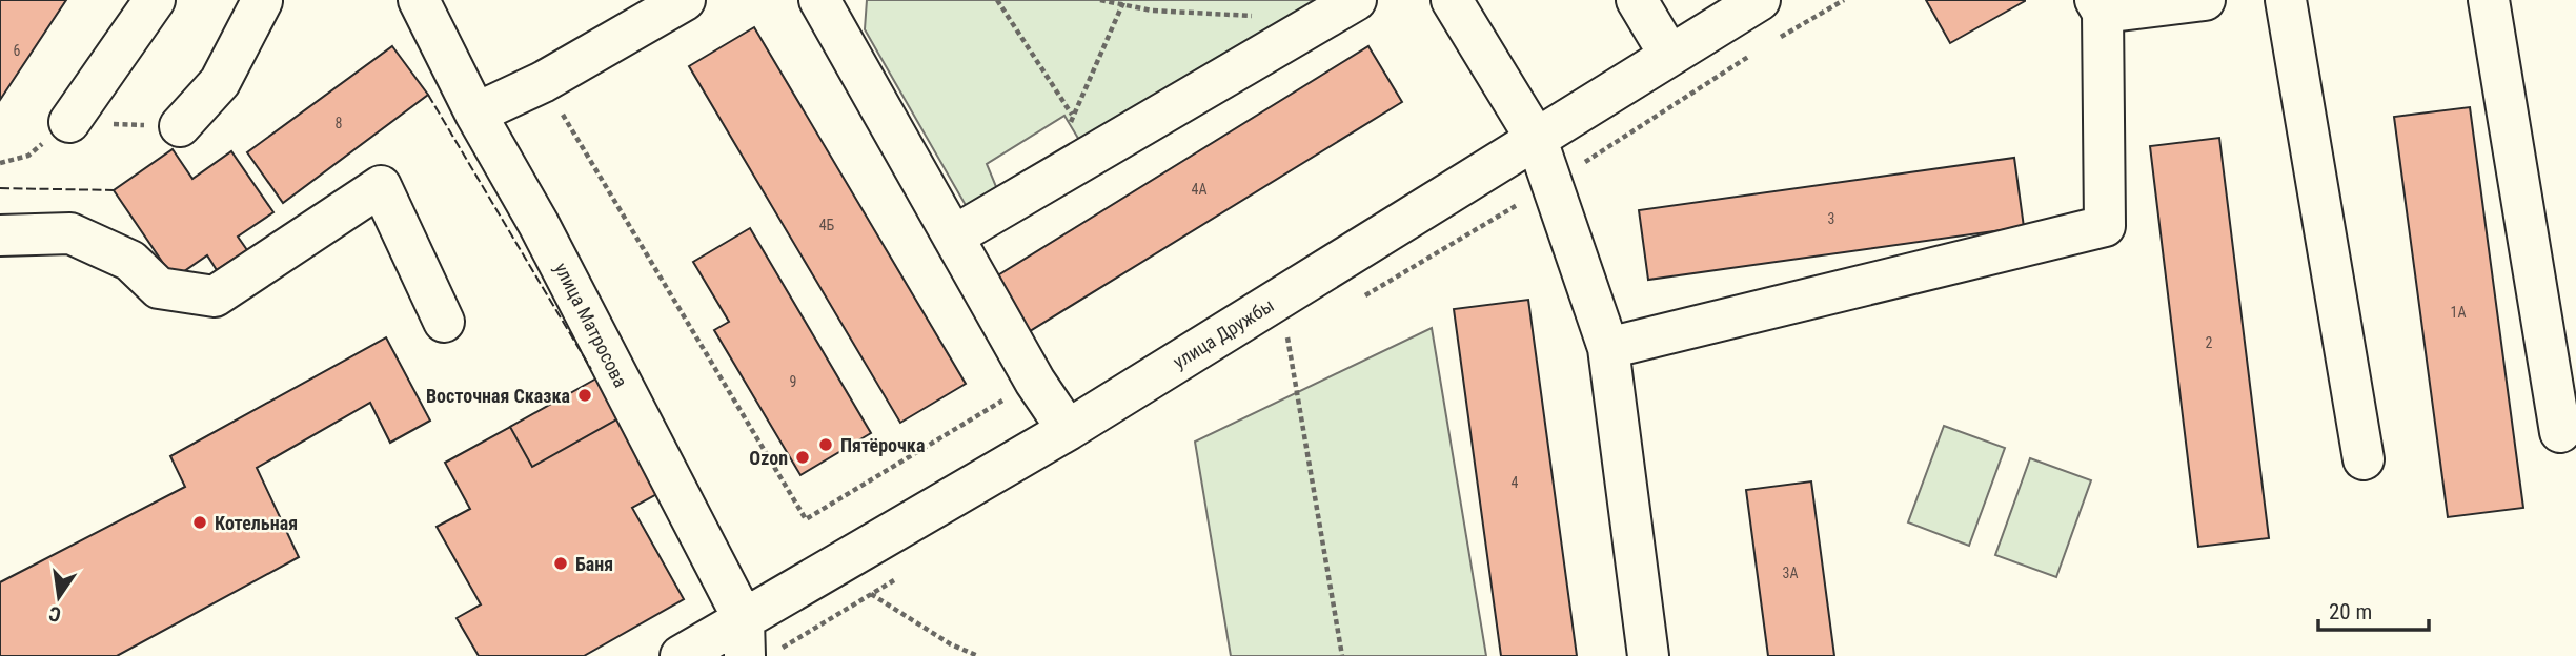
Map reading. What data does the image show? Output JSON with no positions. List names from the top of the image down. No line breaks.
{"streets":{"street":["улица Матросова","улица Дружбы"]},"crossings":[["улица Матросова","улица Дружбы"]],"places":["Восточная Сказка","Пятёрочка","Ozon","Котельная","Баня"],"house_numbers":["6","8","4А","3","4Б","1А","2","9","4","3А"],"scale_bar":"20 m","north":"bottom"}
